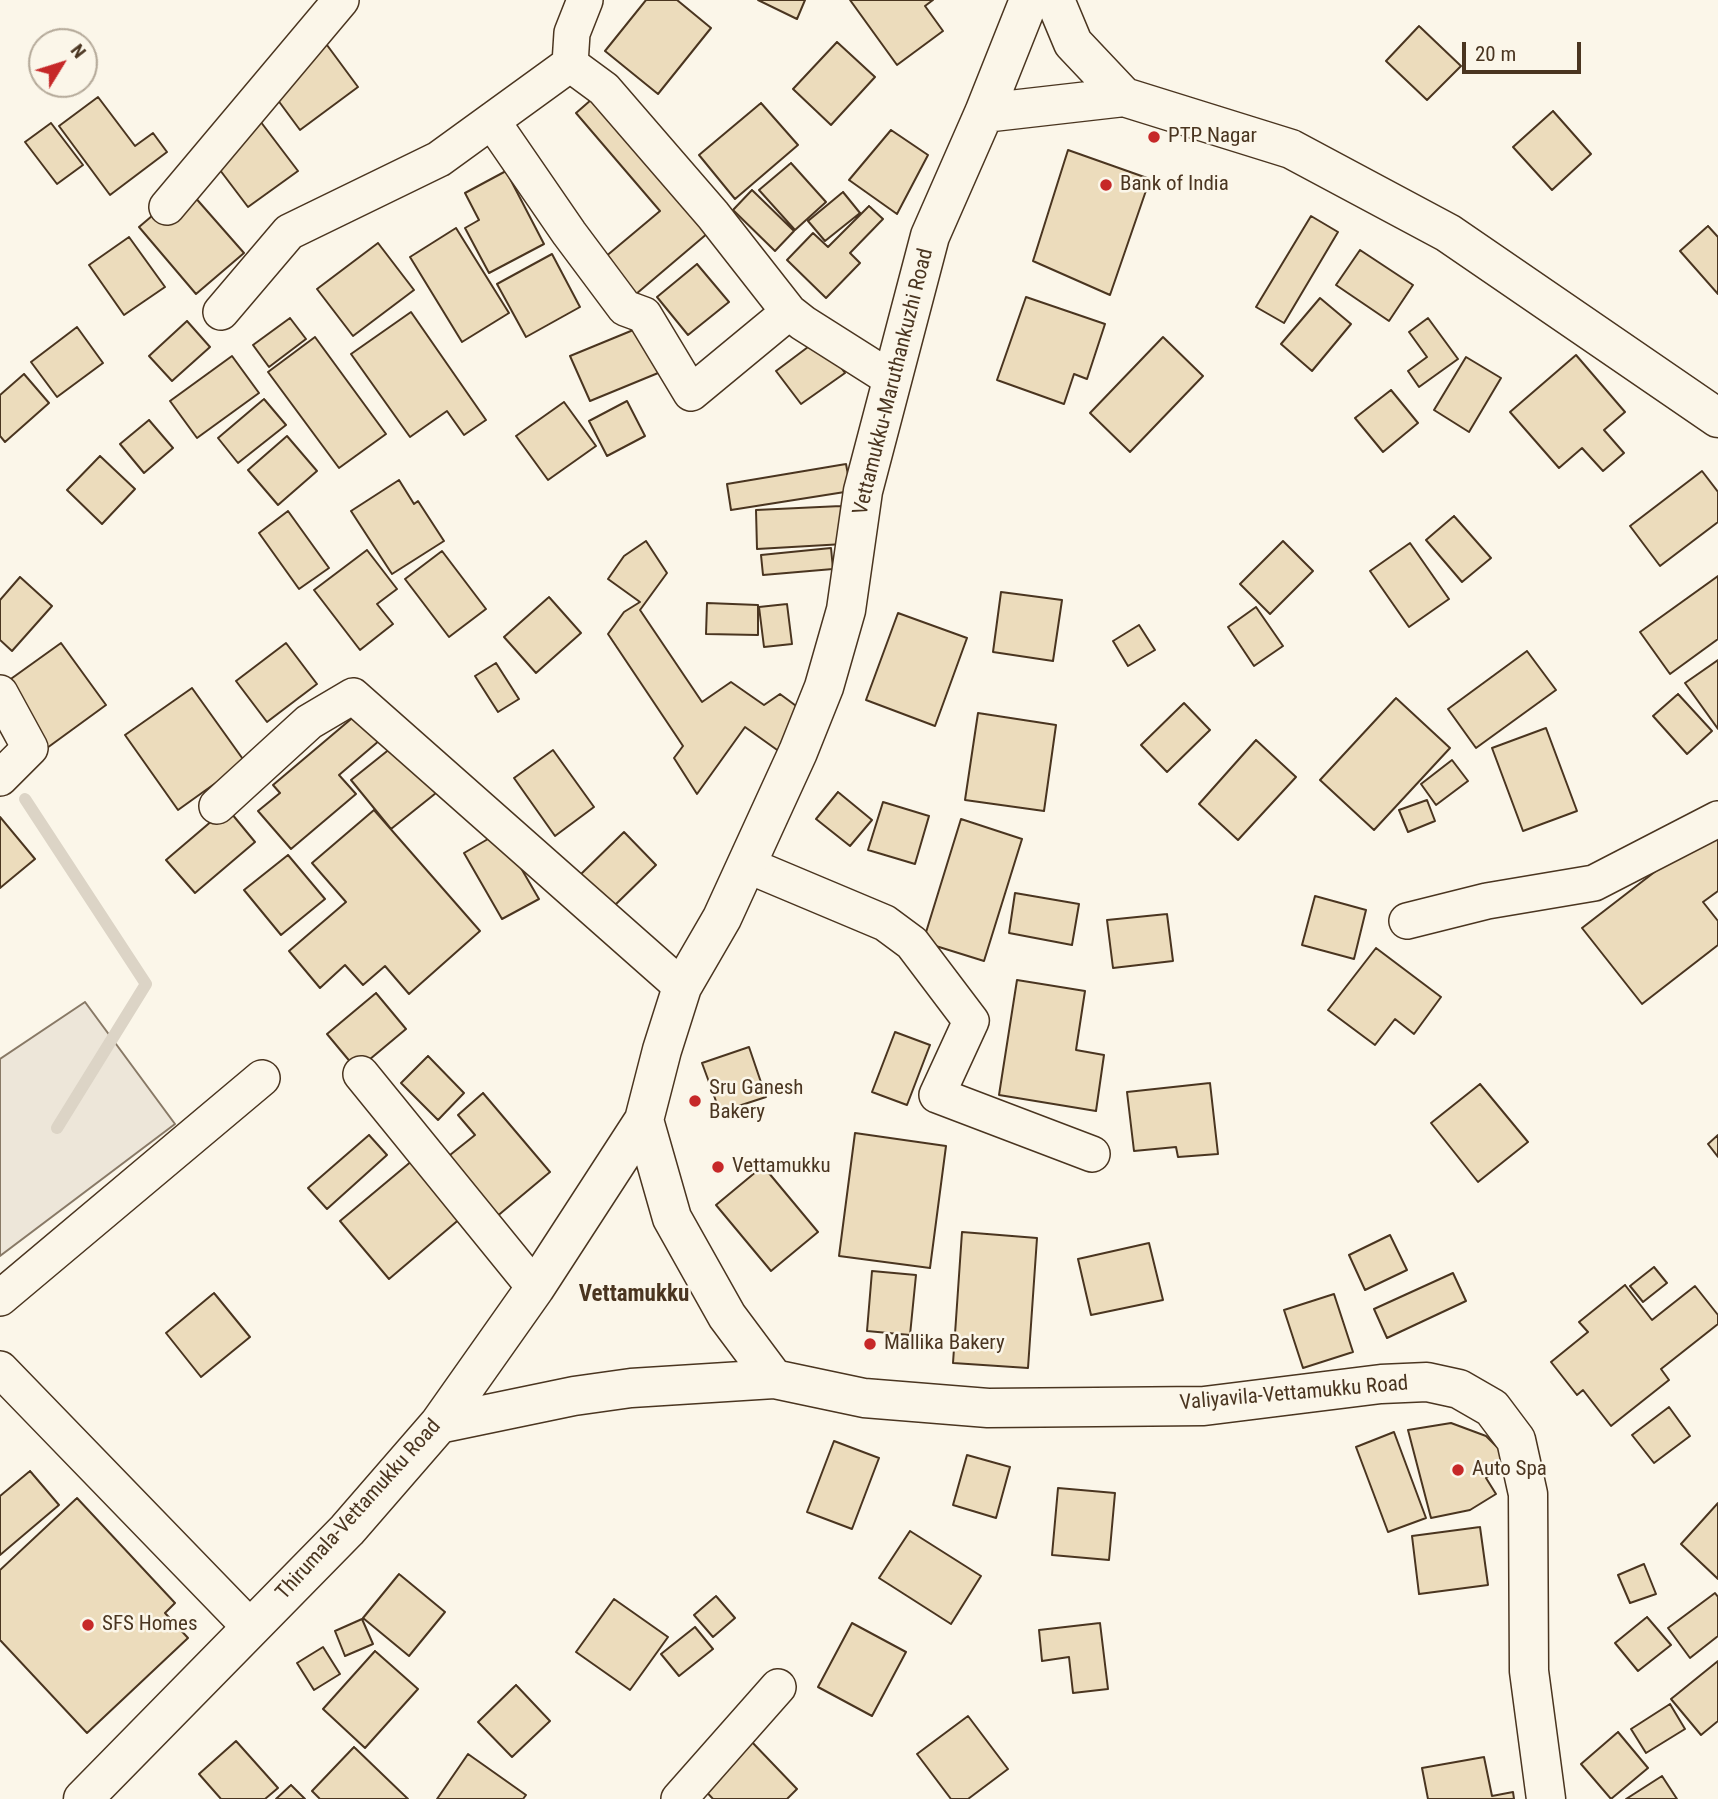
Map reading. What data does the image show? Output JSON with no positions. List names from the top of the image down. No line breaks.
{"streets":{"main road":["Vettamukku-Maruthankuzhi Road","Valiyavila-Vettamukku Road","Thirumala-Vettamukku Road"]},"crossings":[["Vettamukku-Maruthankuzhi Road","Thirumala-Vettamukku Road"],["Valiyavila-Vettamukku Road","Thirumala-Vettamukku Road"]],"districts":["Vettamukku"],"places":["PTP Nagar","Bank of India","Sru Ganesh Bakery","Vettamukku","Mallika Bakery","Auto Spa","SFS Homes"],"scale_bar":"20 m","north":"top right"}
